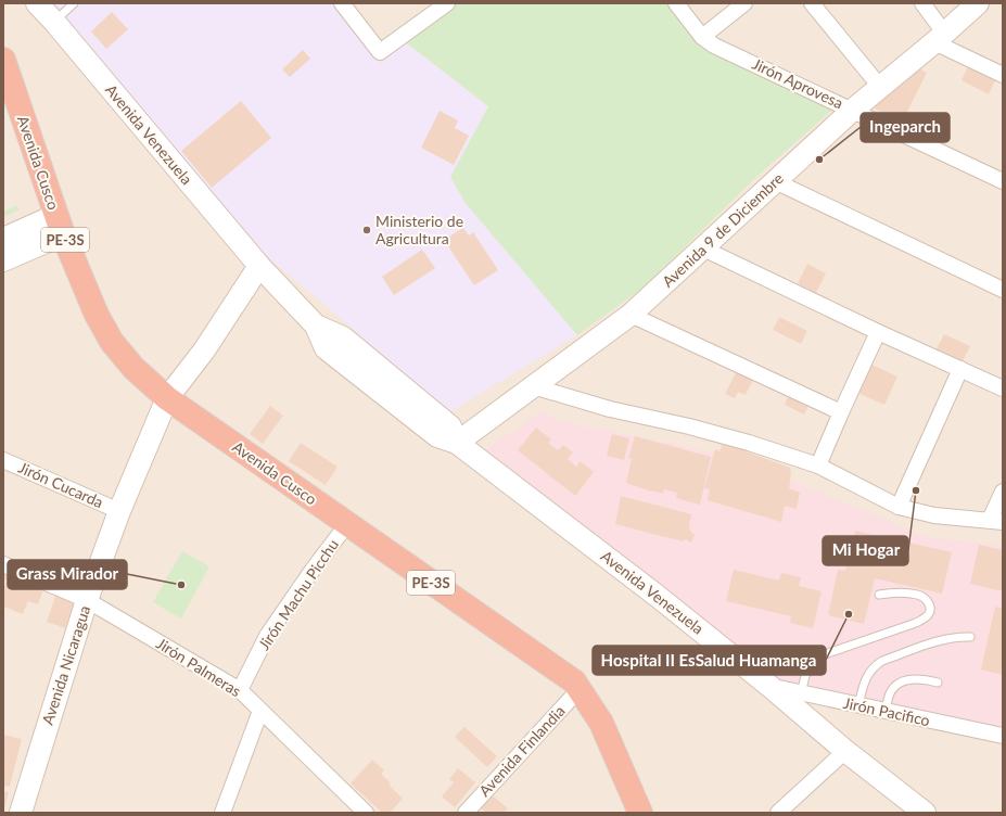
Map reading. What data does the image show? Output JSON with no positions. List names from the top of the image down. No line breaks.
{"streets":{"highway":["Avenida Cusco","PE-3S"],"street":["Jirón Aprovesa","Avenida Venezuela","Avenida 9 de Diciembre","Jirón Cucarda","Jirón Machu Picchu","Avenida Nicaragua","Jirón Palmeras","Jirón Pacifico","Avenida Finlandia"]},"crossings":[["Jirón Aprovesa","Avenida 9 de Diciembre"],["Avenida Venezuela","Avenida 9 de Diciembre"],["Avenida Venezuela","Jirón Pacifico"],["Avenida Cusco","Jirón Machu Picchu"],["Avenida Cusco","Avenida Nicaragua"],["Avenida Cusco","Avenida Finlandia"],["Jirón Cucarda","Avenida Nicaragua"],["Jirón Machu Picchu","Jirón Palmeras"],["Avenida Nicaragua","Jirón Palmeras"]],"places":["Ingeparch","Ministerio de Agricultura","Mi Hogar","Grass Mirador","Hospital II EsSalud Huamanga"]}
